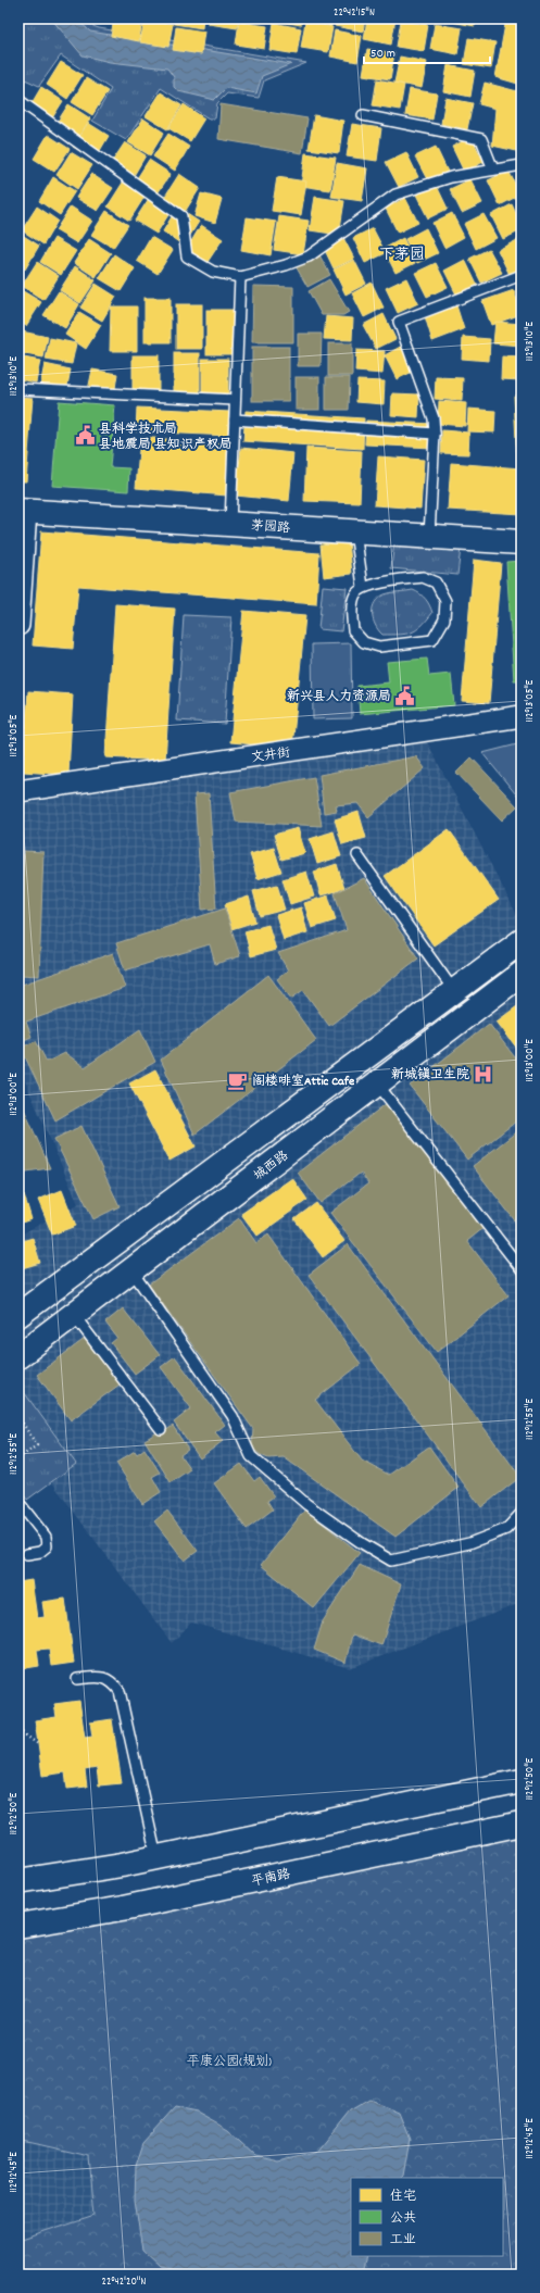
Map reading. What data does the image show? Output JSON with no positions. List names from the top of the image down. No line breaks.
{"streets":{"main road":["茅园路","城西路","平南路"],"street":["文井街"]},"districts":["下茅园"],"parks":["平康公园(规划)"],"places":{"public building":["县科学技术局 县地震局 县知识产权局","新兴县人力资源局"],"hospital":["新城镇卫生院"],"cafe":["阁楼啡室Attic Cafe"]},"legend":["住宅","公共","工业"],"scale_bar":"50 m","coordinates":["22°42'15\"N","112°13'10\"E","112°13'05\"E","112°13'00\"E","112°12'55\"E","112°12'50\"E","112°12'45\"E","22°42'20\"N"]}
